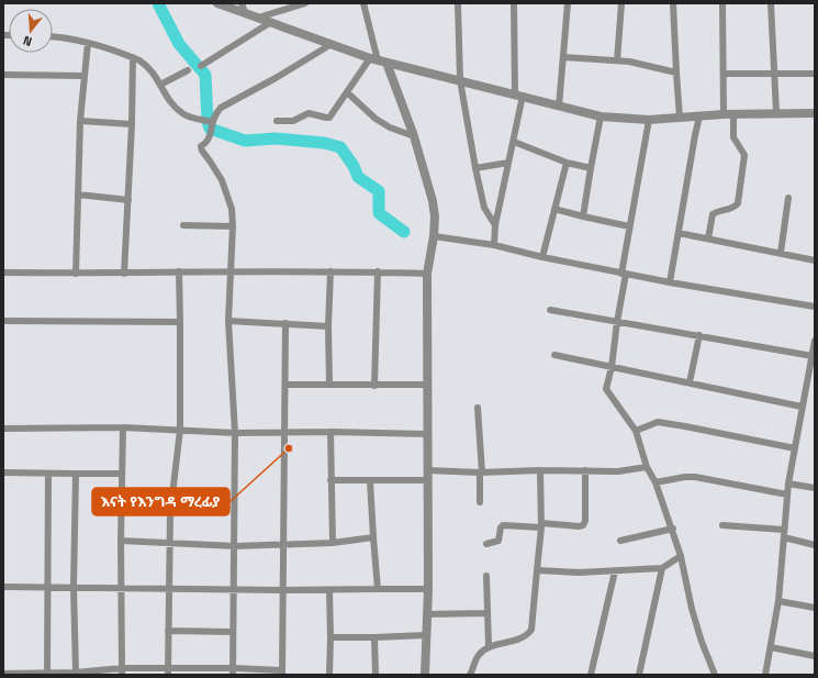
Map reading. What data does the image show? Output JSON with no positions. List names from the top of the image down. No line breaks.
{"places":["እናት የእንግዳ ማረፊያ"],"north":"bottom"}
